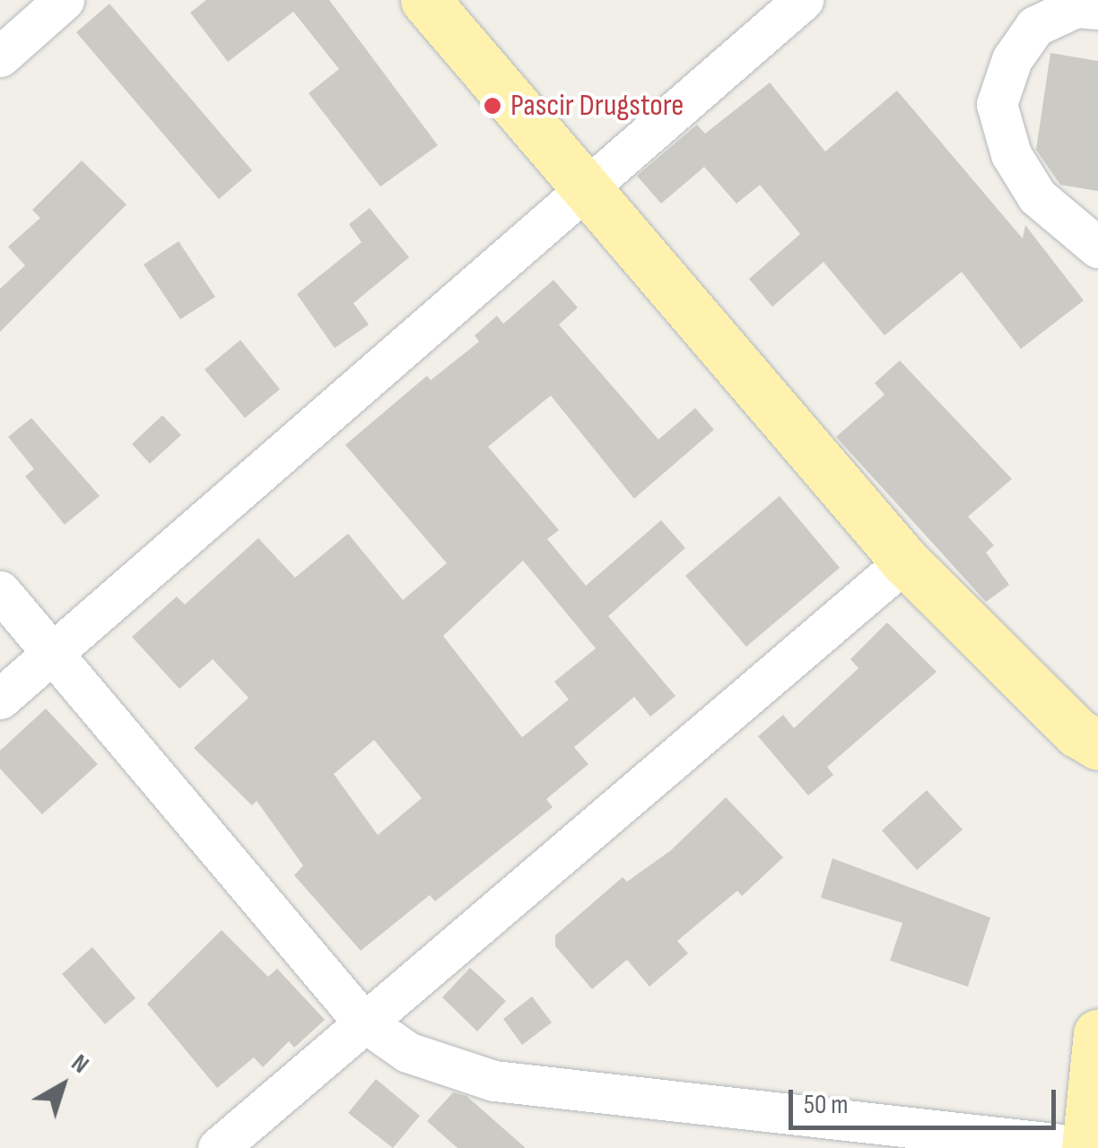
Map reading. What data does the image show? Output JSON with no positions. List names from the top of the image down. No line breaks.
{"places":["Pascir Drugstore"],"scale_bar":"50 m","north":"top right"}
